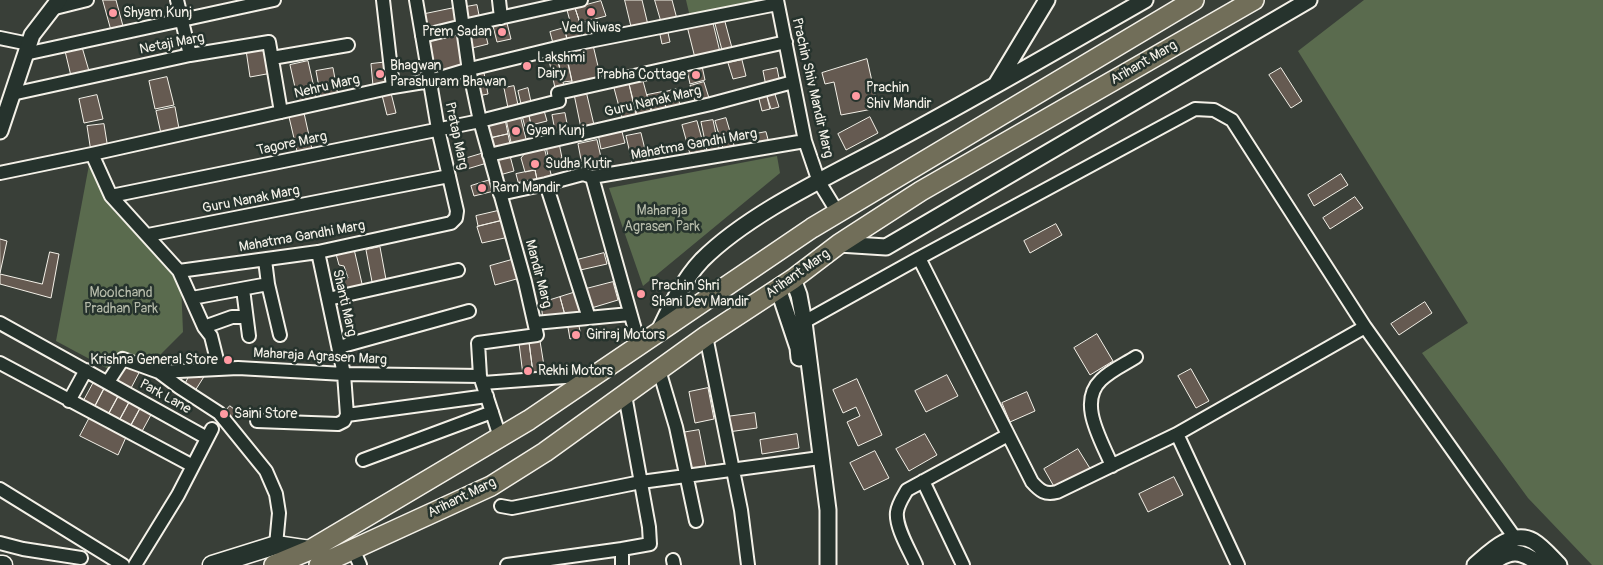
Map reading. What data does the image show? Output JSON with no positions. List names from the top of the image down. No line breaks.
{"streets":{"main road":["Arihant Marg"],"street":["Netaji Marg","Nehru Marg","Prachin Shiv Mandir Marg","Guru Nanak Marg","Pratap Marg","Tagore Marg","Mahatma Gandhi Marg","Mandir Marg","Shanti Marg","Maharaja Agrasen Marg","Park Lane"]},"crossings":[["Netaji Marg","Nehru Marg"],["Arihant Marg","Prachin Shiv Mandir Marg"],["Arihant Marg","Mandir Marg"],["Nehru Marg","Prachin Shiv Mandir Marg"],["Nehru Marg","Pratap Marg"],["Nehru Marg","Mandir Marg"],["Prachin Shiv Mandir Marg","Guru Nanak Marg"],["Prachin Shiv Mandir Marg","Tagore Marg"],["Prachin Shiv Mandir Marg","Mahatma Gandhi Marg"],["Guru Nanak Marg","Pratap Marg"],["Guru Nanak Marg","Mandir Marg"],["Pratap Marg","Tagore Marg"],["Pratap Marg","Mahatma Gandhi Marg"],["Tagore Marg","Mandir Marg"],["Mahatma Gandhi Marg","Mandir Marg"],["Mahatma Gandhi Marg","Shanti Marg"],["Mandir Marg","Maharaja Agrasen Marg"],["Shanti Marg","Maharaja Agrasen Marg"]],"parks":["Maharaja Agrasen Park","Moolchand Pradhan Park"],"places":["Ved Niwas","Shyam Kunj","Prem Sadan","Lakshmi Dairy","Bhagwan Parashuram Bhawan","Prabha Cottage","Prachin Shiv Mandir","Gyan Kunj","Sudha Kutir","Ram Mandir","Prachin Shri Shani Dev Mandir","Giriraj Motors","Krishna General Store","Rekhi Motors","Saini Store"]}
